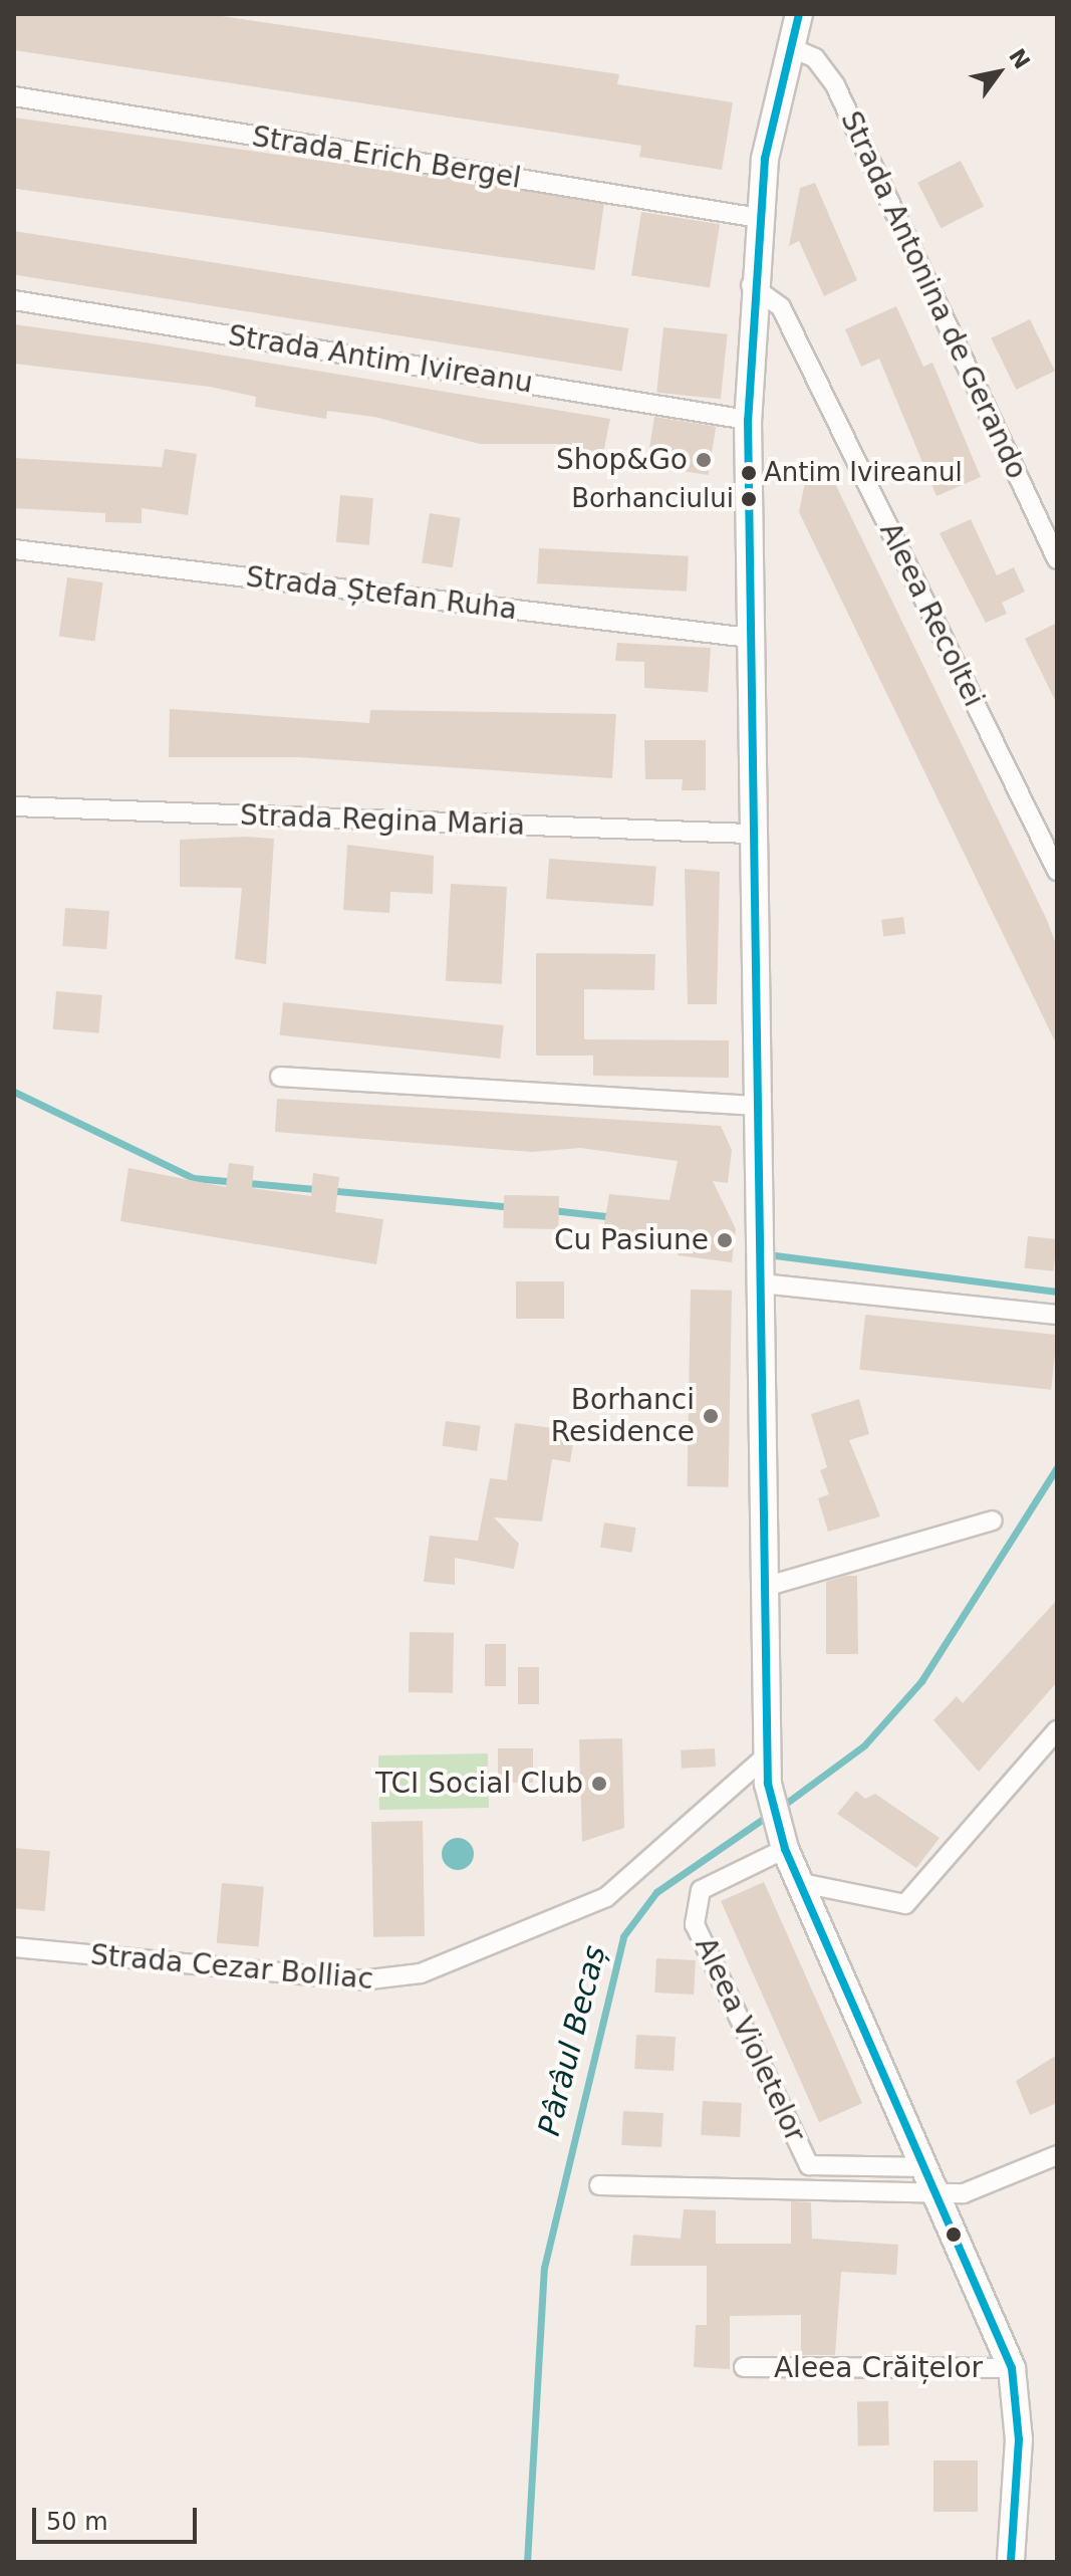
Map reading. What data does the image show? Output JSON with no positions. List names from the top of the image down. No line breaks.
{"streets":{"street":["Strada Erich Bergel","Strada Antonina de Gerando","Strada Antim Ivireanu","Strada Ștefan Ruha","Aleea Recoltei","Strada Regina Maria","Strada Cezar Bolliac","Aleea Violetelor","Aleea Crăițelor"]},"water":["Pârâul Becaș"],"places":["Shop&Go","Antim Ivireanul","Borhanciului","Cu Pasiune","Borhanci Residence","TCI Social Club"],"scale_bar":"50 m","north":"top right"}
